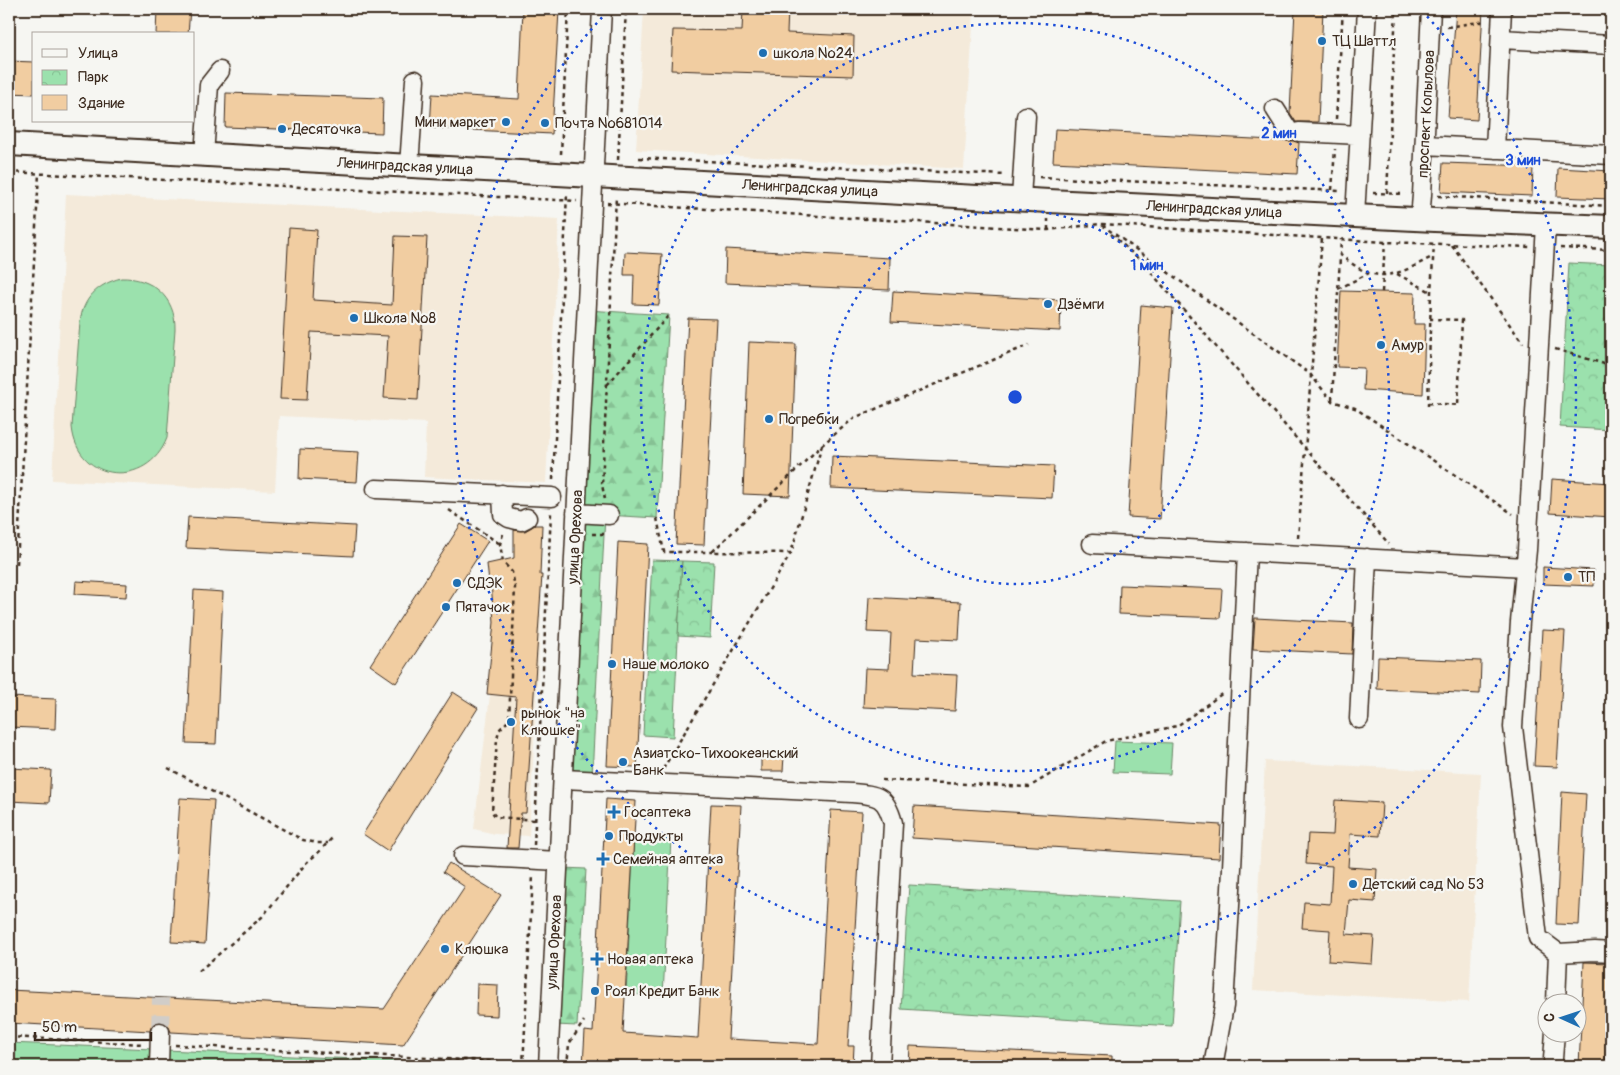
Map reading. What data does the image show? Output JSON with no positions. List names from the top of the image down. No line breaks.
{"streets":{"main road":["Ленинградская улица"],"street":["проспект Копылова","улица Орехова"]},"crossings":[["проспект Копылова","Ленинградская улица"],["Ленинградская улица","улица Орехова"]],"places":{"other":["ТЦ Шаттл","школа №24","Мини маркет","Почта №681014","Десяточка","Дзёмги","Школа №8","Амур","Погребки","ТП","СДЭК","Пятачок","Наше молоко","рынок \"на Клюшке\"","Азиатско-Тихоокеанский Банк","Продукты","Детский сад № 53","Клюшка","Роял Кредит Банк"],"health":["Госаптека","Семейная аптека","Новая аптека"]},"legend":["Улица","Парк","Здание"],"scale_bar":"50 m","north":"left","rings":["2 мин","3 мин","1 мин"]}
